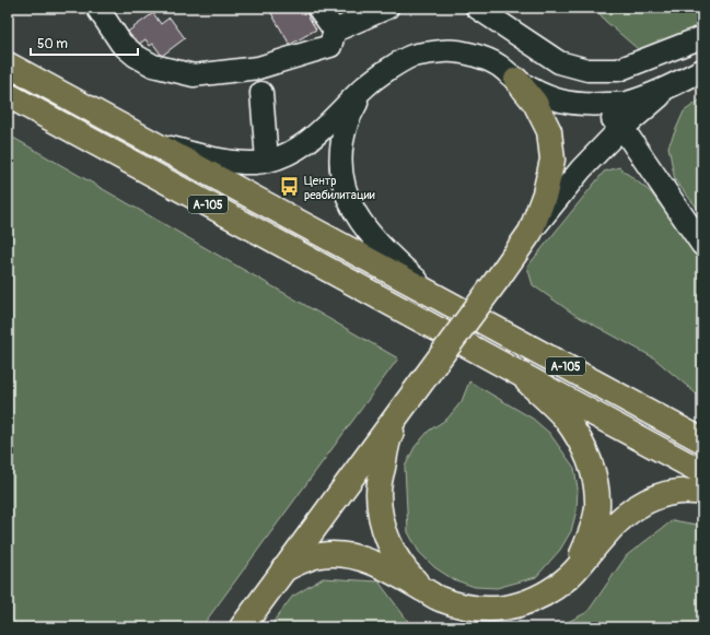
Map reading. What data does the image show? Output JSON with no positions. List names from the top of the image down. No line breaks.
{"streets":{"main road":["А-105"]},"places":{"bus stop":["Центр реабилитации"]},"scale_bar":"50 m"}
